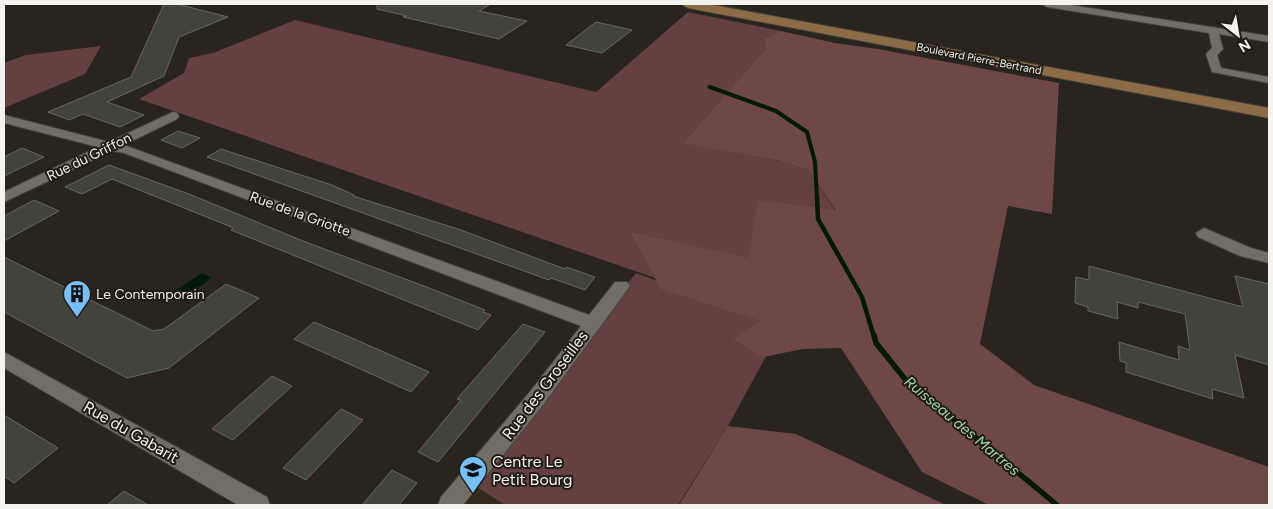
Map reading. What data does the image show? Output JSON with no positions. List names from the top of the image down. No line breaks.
{"streets":{"main road":["Boulevard Pierre-Bertrand"],"street":["Rue du Griffon","Rue de la Griotte","Rue des Groseilles","Rue du Gabarit"]},"crossings":[["Rue du Griffon","Rue de la Griotte"],["Rue de la Griotte","Rue des Groseilles"]],"water":["Ruisseau des Martres"],"places":{"building":["Le Contemporain"],"school or university":["Centre Le Petit Bourg"]},"north":"bottom right"}
